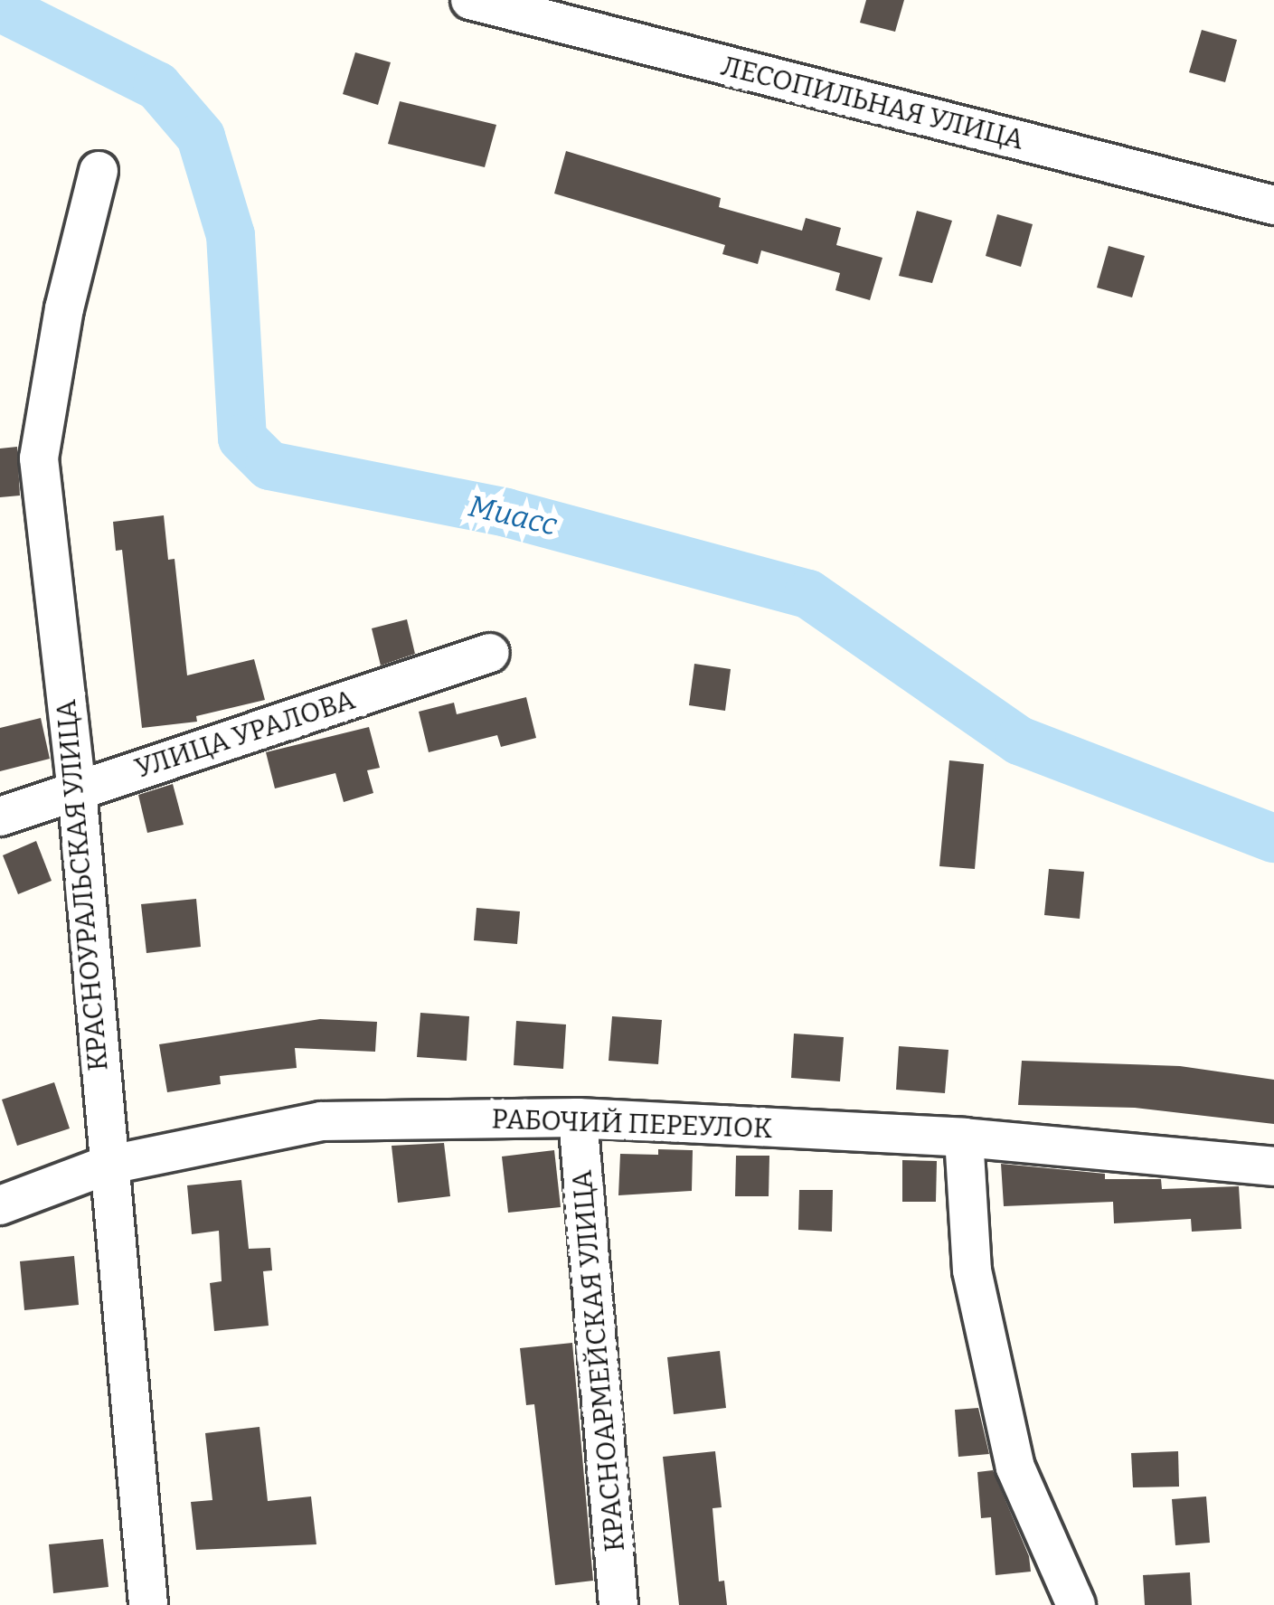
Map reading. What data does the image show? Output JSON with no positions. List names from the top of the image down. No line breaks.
{"streets":{"street":["ЛЕСОПИЛЬНАЯ УЛИЦА","УЛИЦА УРАЛОВА","КРАСНОУРАЛЬСКАЯ УЛИЦА","РАБОЧИЙ ПЕРЕУЛОК","КРАСНОАРМЕЙСКАЯ УЛИЦА"]},"crossings":[["УЛИЦА УРАЛОВА","КРАСНОУРАЛЬСКАЯ УЛИЦА"],["КРАСНОУРАЛЬСКАЯ УЛИЦА","РАБОЧИЙ ПЕРЕУЛОК"],["РАБОЧИЙ ПЕРЕУЛОК","КРАСНОАРМЕЙСКАЯ УЛИЦА"]],"water":["Миасс"]}
